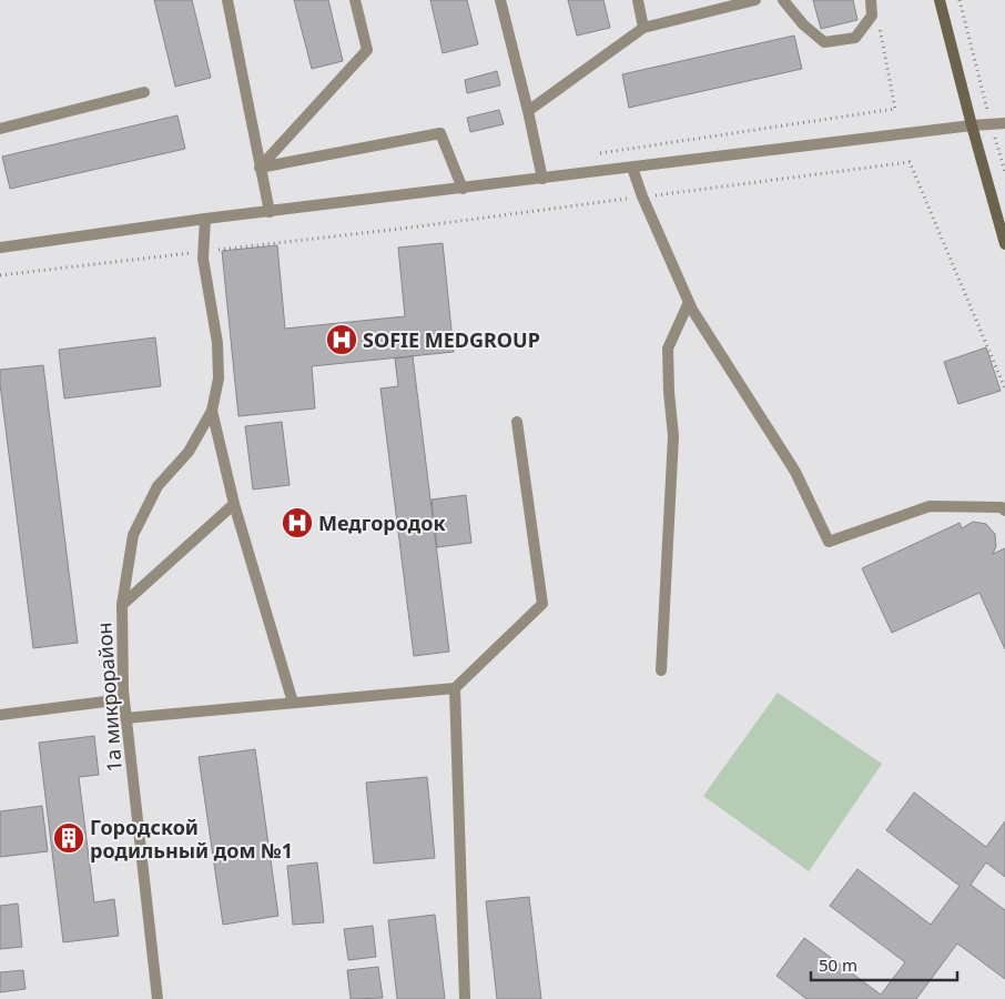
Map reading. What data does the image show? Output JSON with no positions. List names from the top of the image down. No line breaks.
{"streets":{"street":["1а микрорайон"]},"places":{"hospital":["SOFIE MEDGROUP","Медгородок"],"building":["Городской родильный дом №1"]},"scale_bar":"50 m"}
